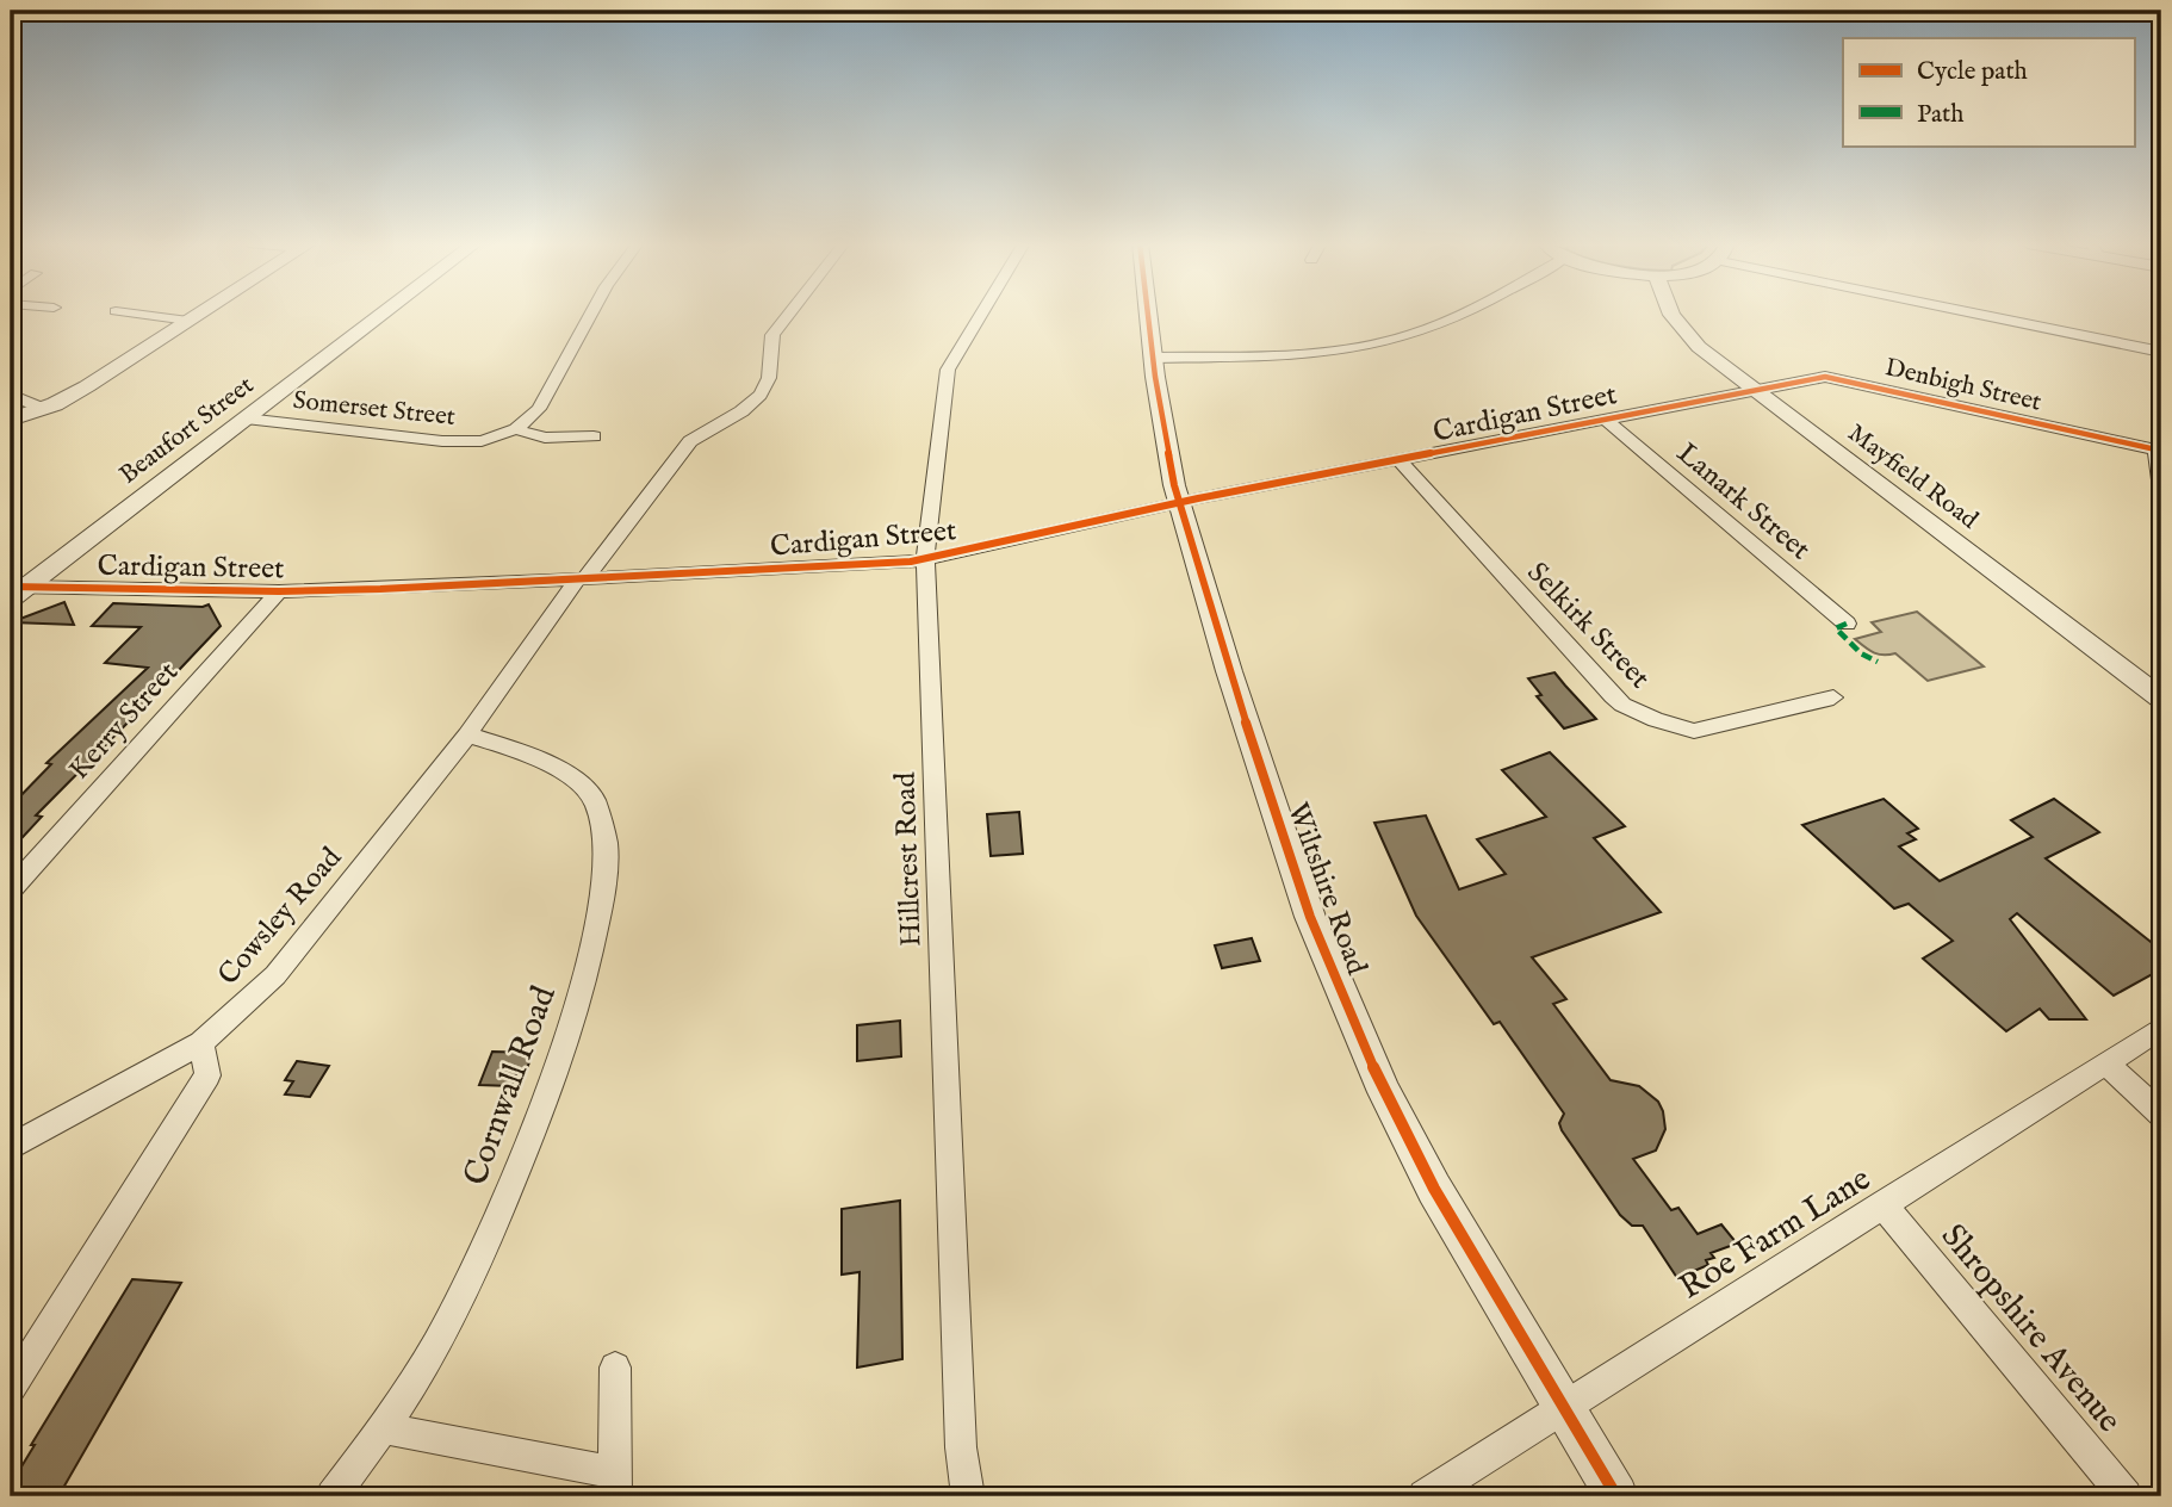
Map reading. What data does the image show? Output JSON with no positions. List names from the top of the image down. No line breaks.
{"streets":{"street":["Denbigh Street","Somerset Street","Cardigan Street","Beaufort Street","Mayfield Road","Lanark Street","Selkirk Street","Kerry Street","Hillcrest Road","Wiltshire Road","Cowsley Road","Cornwall Road","Roe Farm Lane","Shropshire Avenue"]},"crossings":[["Denbigh Street","Cardigan Street"],["Denbigh Street","Mayfield Road"],["Somerset Street","Beaufort Street"],["Cardigan Street","Beaufort Street"],["Cardigan Street","Mayfield Road"],["Cardigan Street","Lanark Street"],["Cardigan Street","Selkirk Street"],["Cardigan Street","Kerry Street"],["Cardigan Street","Hillcrest Road"],["Cardigan Street","Wiltshire Road"],["Cardigan Street","Cowsley Road"],["Wiltshire Road","Roe Farm Lane"],["Cowsley Road","Cornwall Road"],["Roe Farm Lane","Shropshire Avenue"]],"legend":["Cycle path","Path"]}
